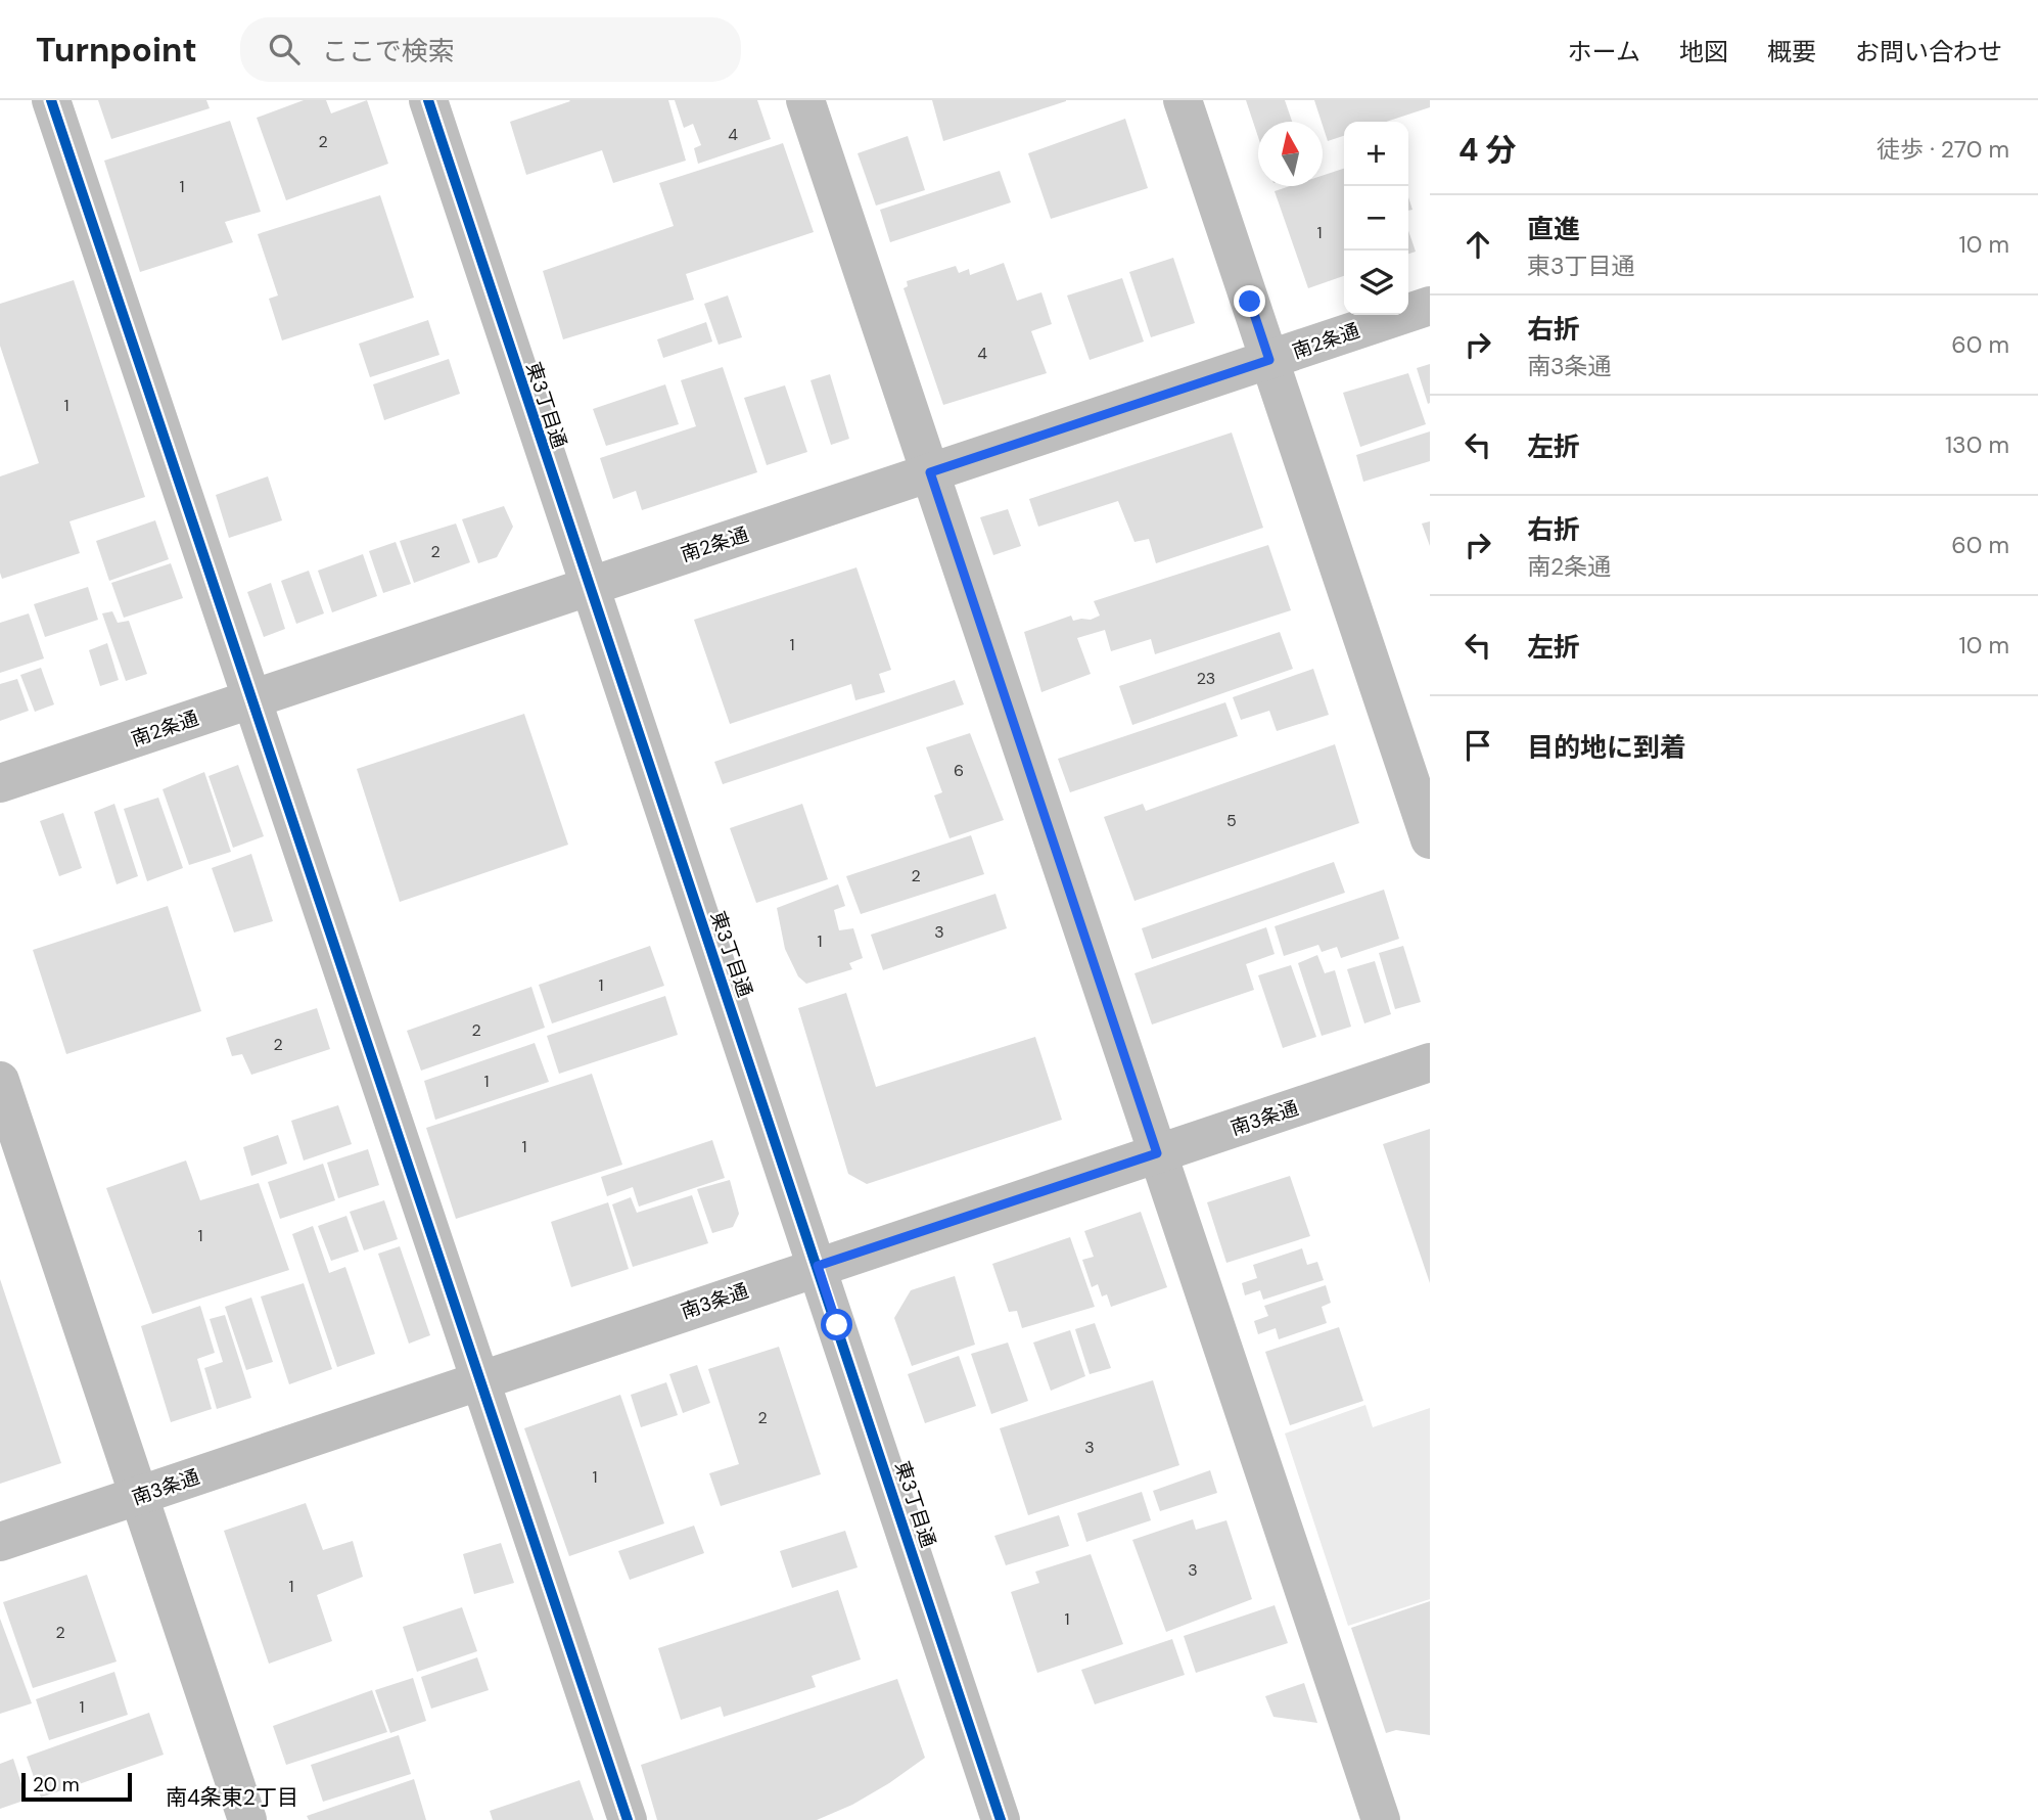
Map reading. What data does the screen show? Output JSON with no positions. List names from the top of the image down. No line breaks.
{"streets":{"street":["南2条通","東3丁目通","南3条通"]},"crossings":[["南2条通","東3丁目通"],["東3丁目通","南3条通"]],"districts":["南4条東2丁目"],"house_numbers":["4","2","1","1","4","1","2","1","23","6","5","2","3","1","1","2","2","1","1","1","2","3","1","3","1","1","2","1"],"scale_bar":"20 m","north":"top","page":{"header":"Turnpoint","search":"ここで検索","nav":["ホーム","地図","概要","お問い合わせ"],"heading":["4 分","徒歩 · 270 m"],"map_buttons":["+","−"],"list":[["直進","東3丁目通","10 m"],["右折","南3条通","60 m"],["左折","130 m"],["右折","南2条通","60 m"],["左折","10 m"],"目的地に到着"],"scale":"20 m"}}
